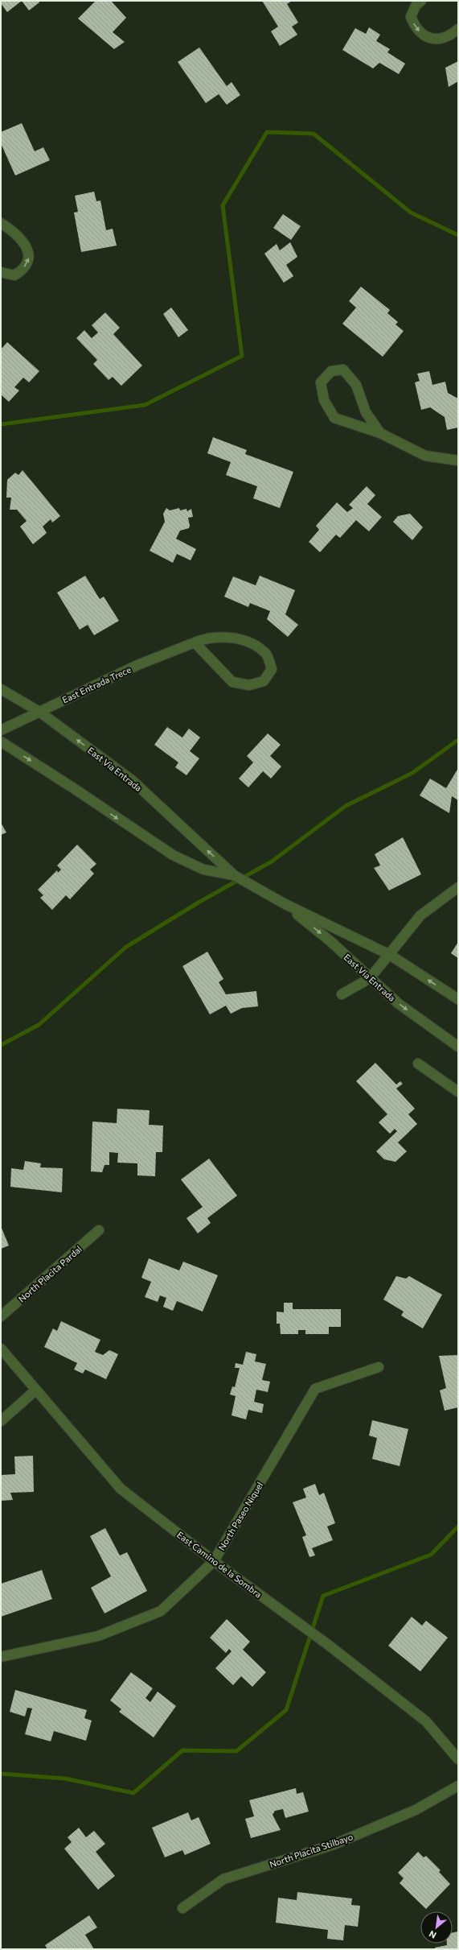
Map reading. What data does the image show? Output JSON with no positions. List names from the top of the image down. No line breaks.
{"streets":{"street":["East Entrada Trece","East Via Entrada","North Placita Pardal","North Paseo Niquel","East Camino de la Sombra","North Placita Stilbayo"]},"crossings":[["East Entrada Trece","East Via Entrada"],["North Paseo Niquel","East Camino de la Sombra"]],"north":"bottom left"}
